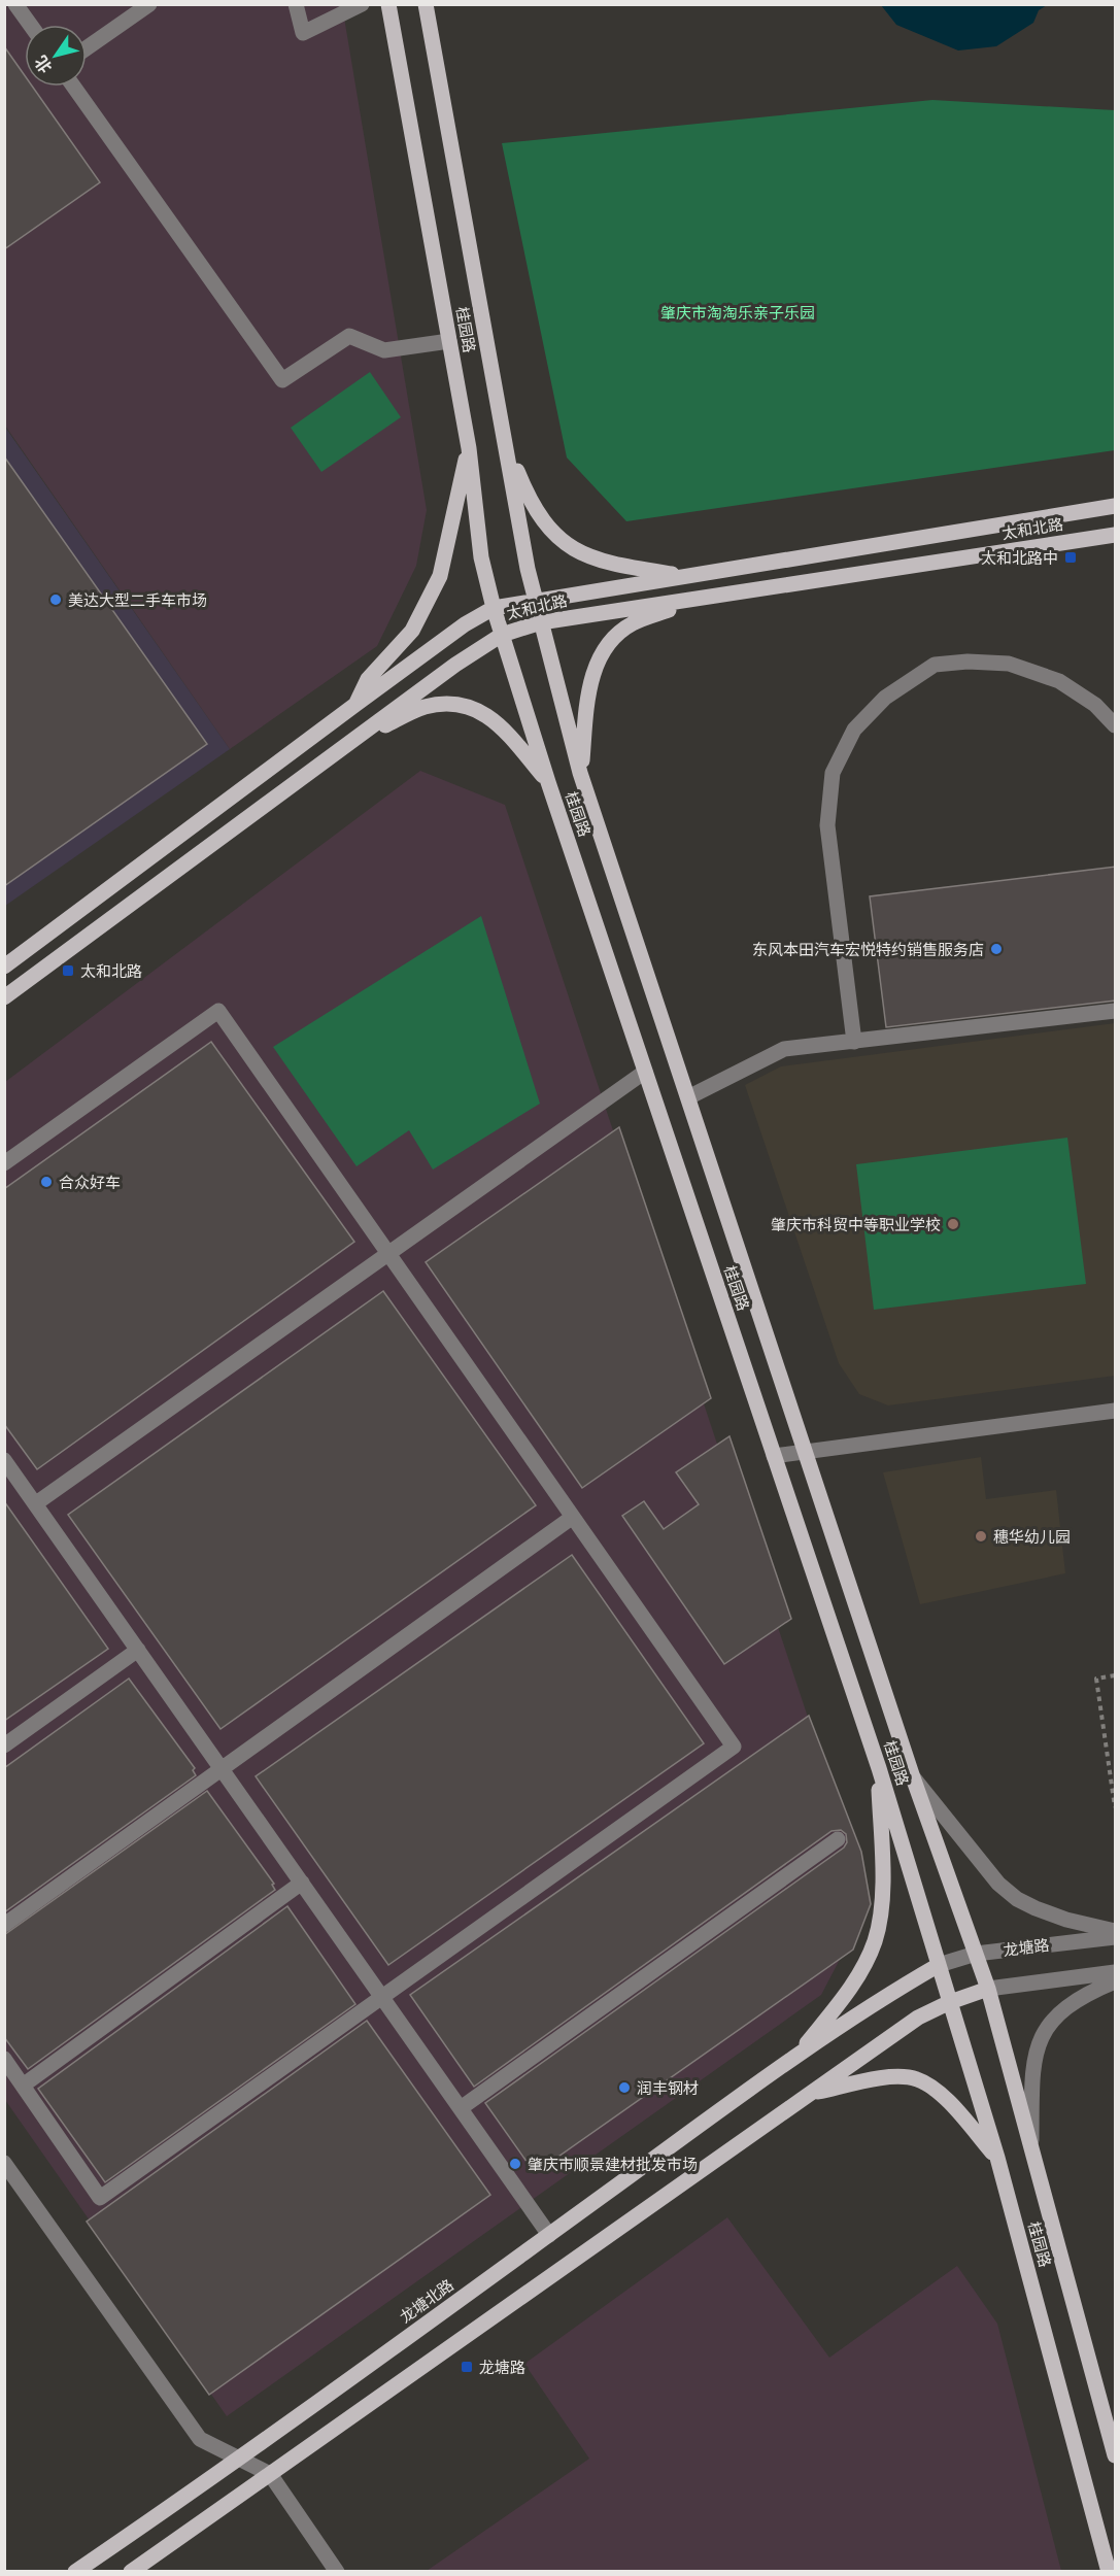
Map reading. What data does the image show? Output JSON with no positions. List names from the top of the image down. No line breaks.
{"streets":{"main road":["桂园路","太和北路","龙塘北路"],"street":["龙塘路"]},"crossings":[["桂园路","太和北路"],["桂园路","龙塘路"]],"parks":["肇庆市淘淘乐亲子乐园"],"places":{"transit":["太和北路中","太和北路","龙塘路"],"other":["美达大型二手车市场","东风本田汽车宏悦特约销售服务店","合众好车","肇庆市科贸中等职业学校","穗华幼儿园","润丰钢材","肇庆市顺景建材批发市场"]},"north":"bottom left"}
